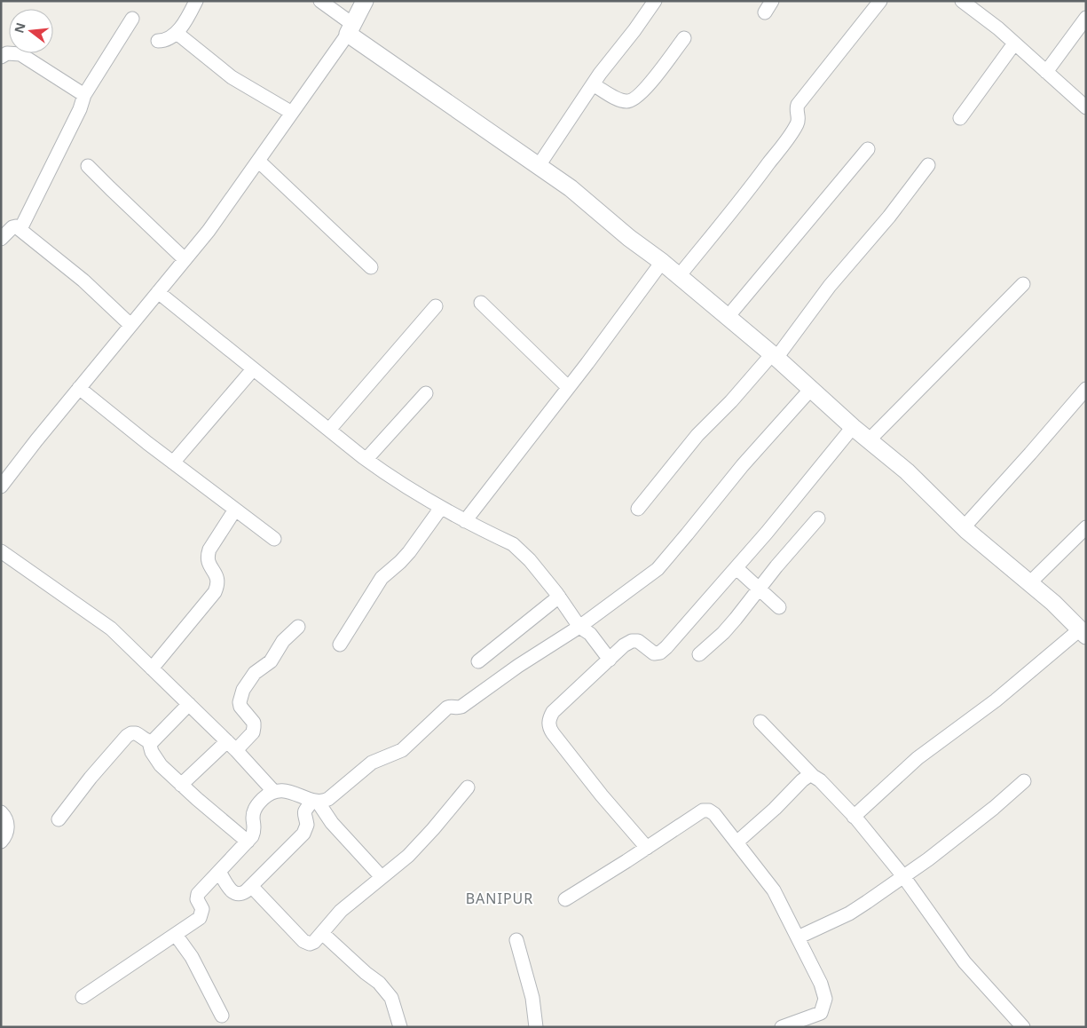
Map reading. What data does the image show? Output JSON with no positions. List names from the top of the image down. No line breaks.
{"districts":["BANIPUR"],"north":"left"}
